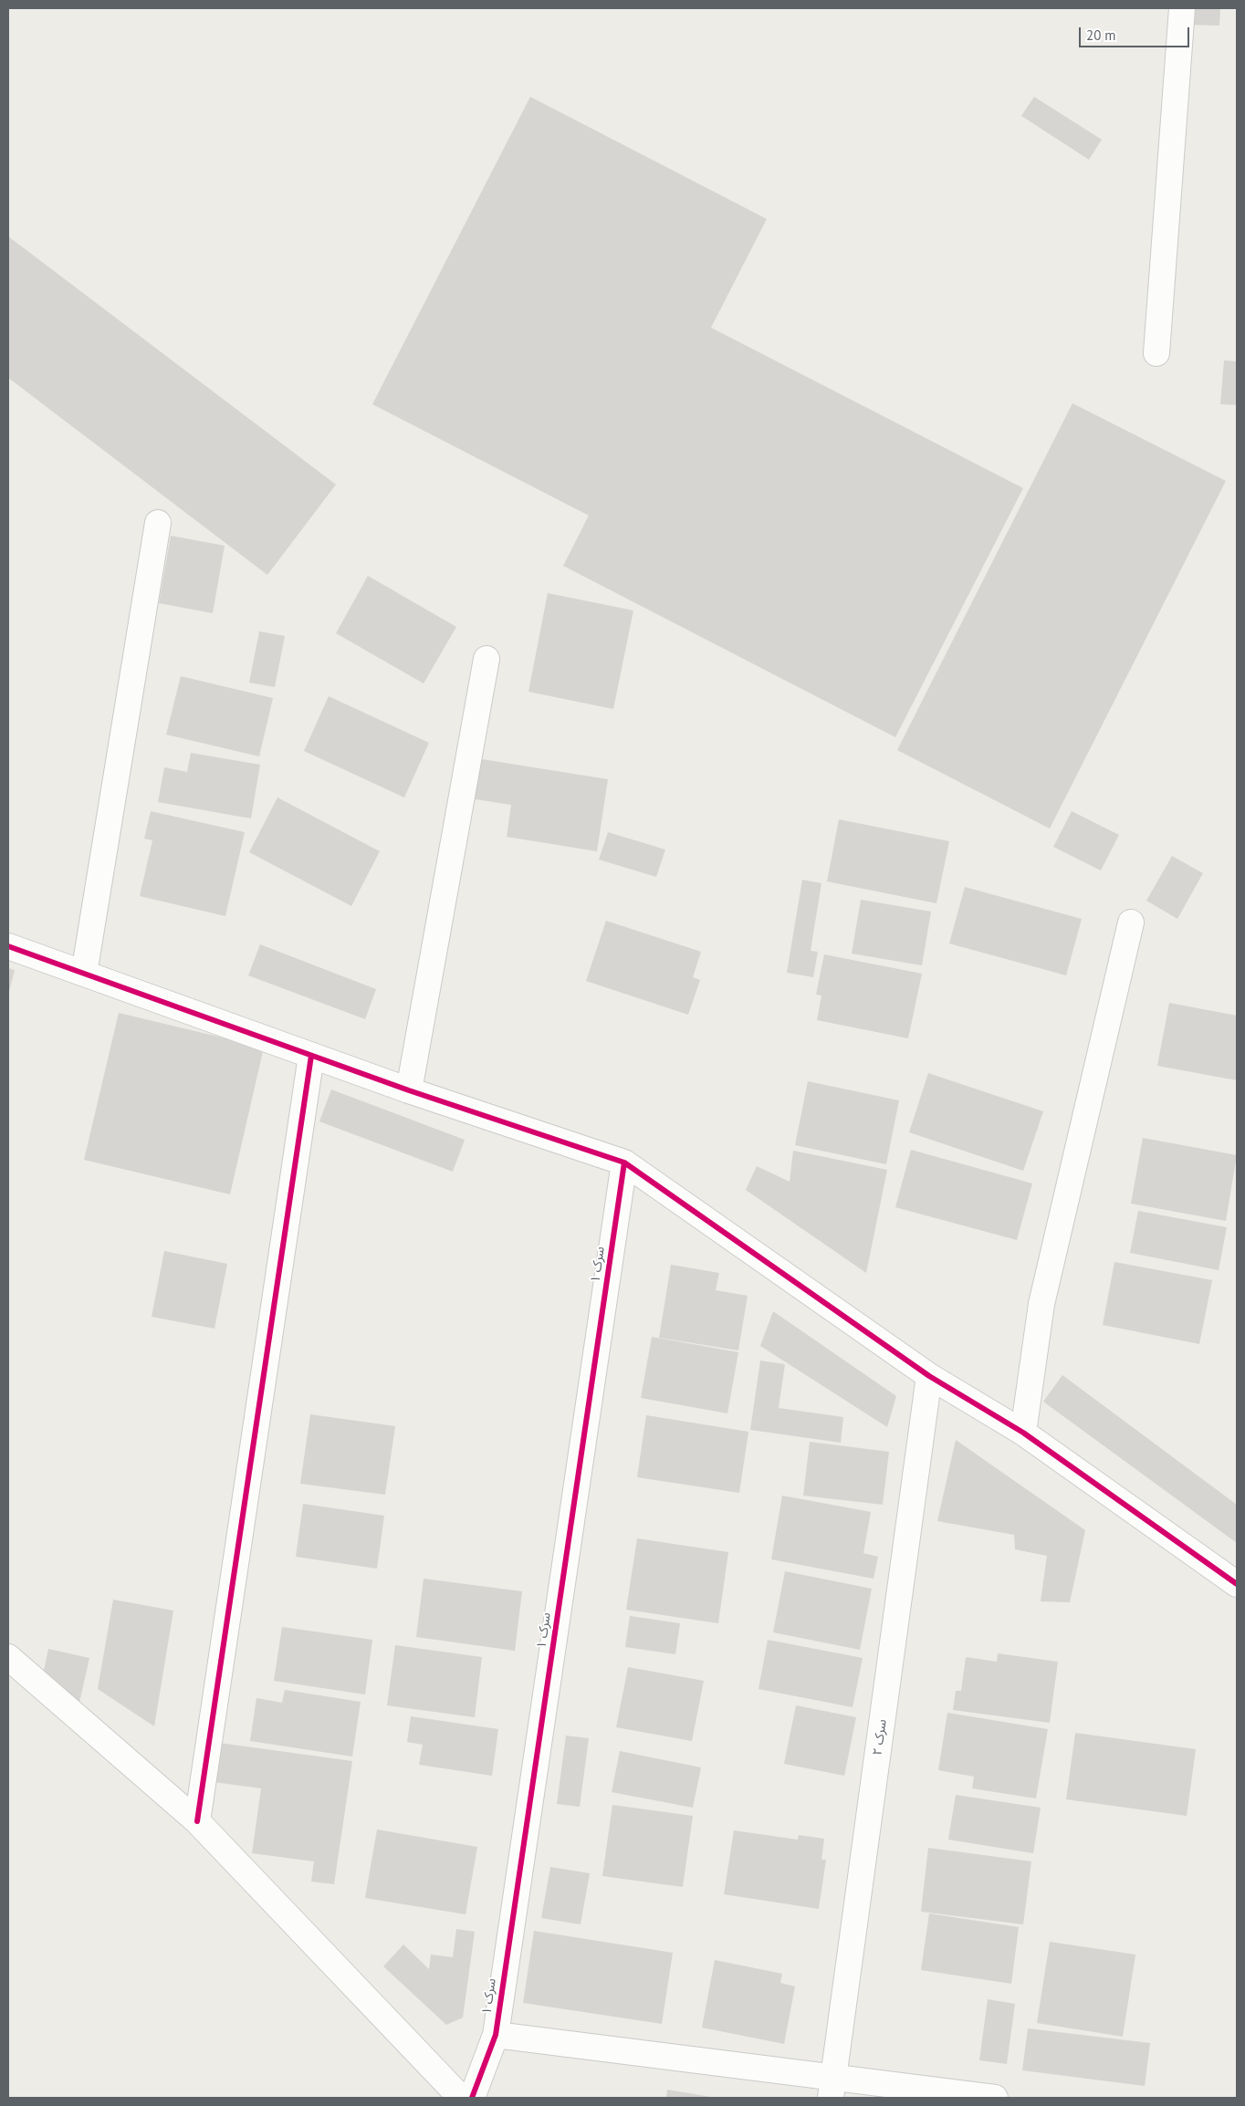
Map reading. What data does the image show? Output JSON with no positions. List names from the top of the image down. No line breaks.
{"streets":{"street":["سرک ۱","سرک ۲"]},"scale_bar":"20 m"}
